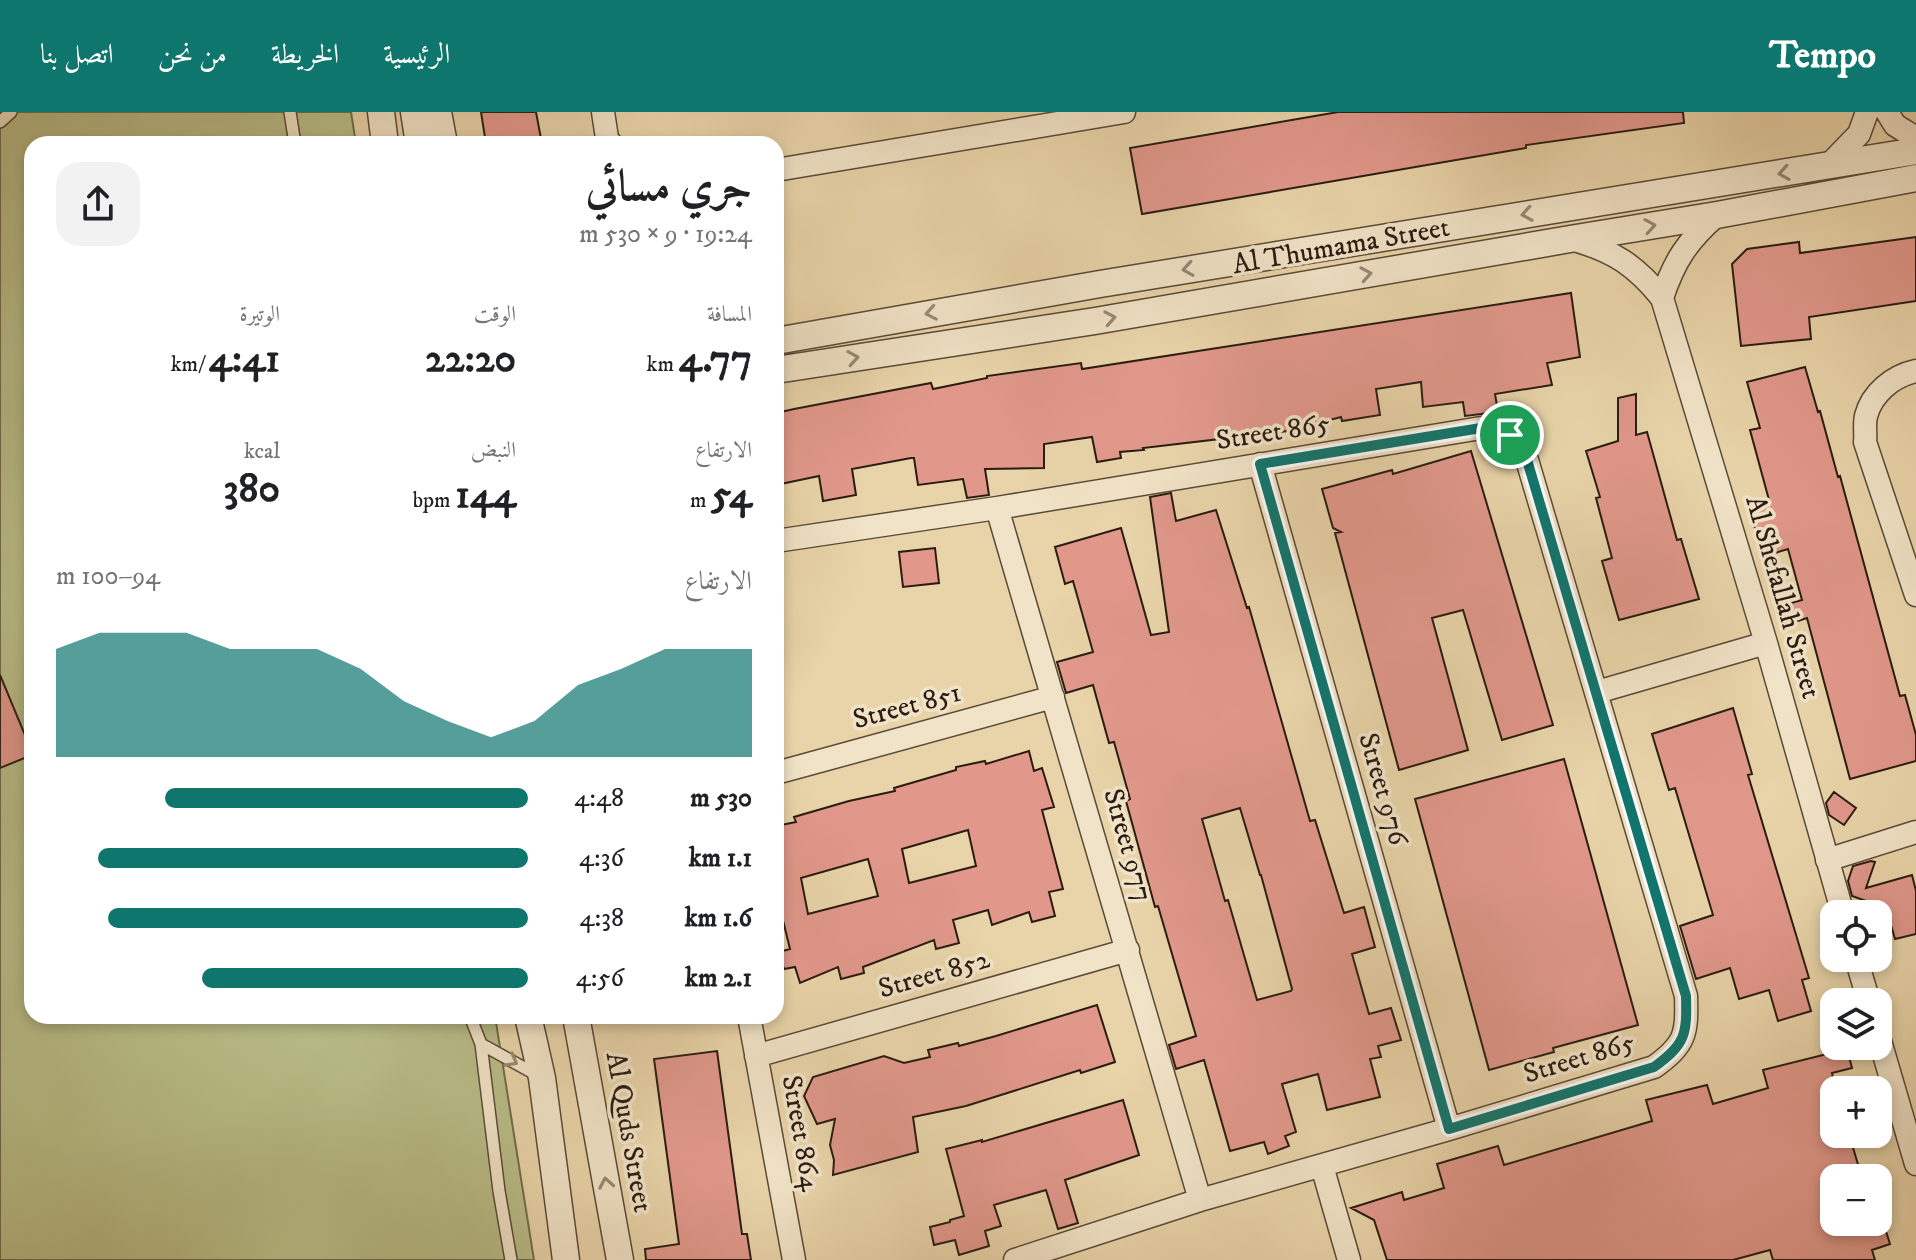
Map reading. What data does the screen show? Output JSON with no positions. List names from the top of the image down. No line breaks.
{"streets":{"street":["Al Thumama Street","Street 865","Al Shefallah Street","Street 851","Street 976","Street 977","Street 852","Al Quds Street","Street 864"]},"crossings":[["Al Thumama Street","Al Shefallah Street"],["Street 865","Street 976"],["Street 865","Street 977"],["Street 851","Street 977"],["Street 977","Street 852"],["Street 852","Street 864"]],"page":{"header":"Tempo","nav":["الرئيسية","الخريطة","من نحن","اتصل بنا"],"heading":["جري مسائي","19:24 · 9 × 530 m"],"stats":[["المسافة","4.77 km"],["الوقت","22:20"],["الوتيرة","4:41 /km"],["الارتفاع","54 m"],["النبض","144 bpm"],["kcal","380"]],"chart":["الارتفاع","94–100 m"],"list":[{"name":"530 m","note":"4:48"},{"name":"1.1 km","note":"4:36"},{"name":"1.6 km","note":"4:38"},{"name":"2.1 km","note":"4:56"}],"map_buttons":["+","−"]}}
